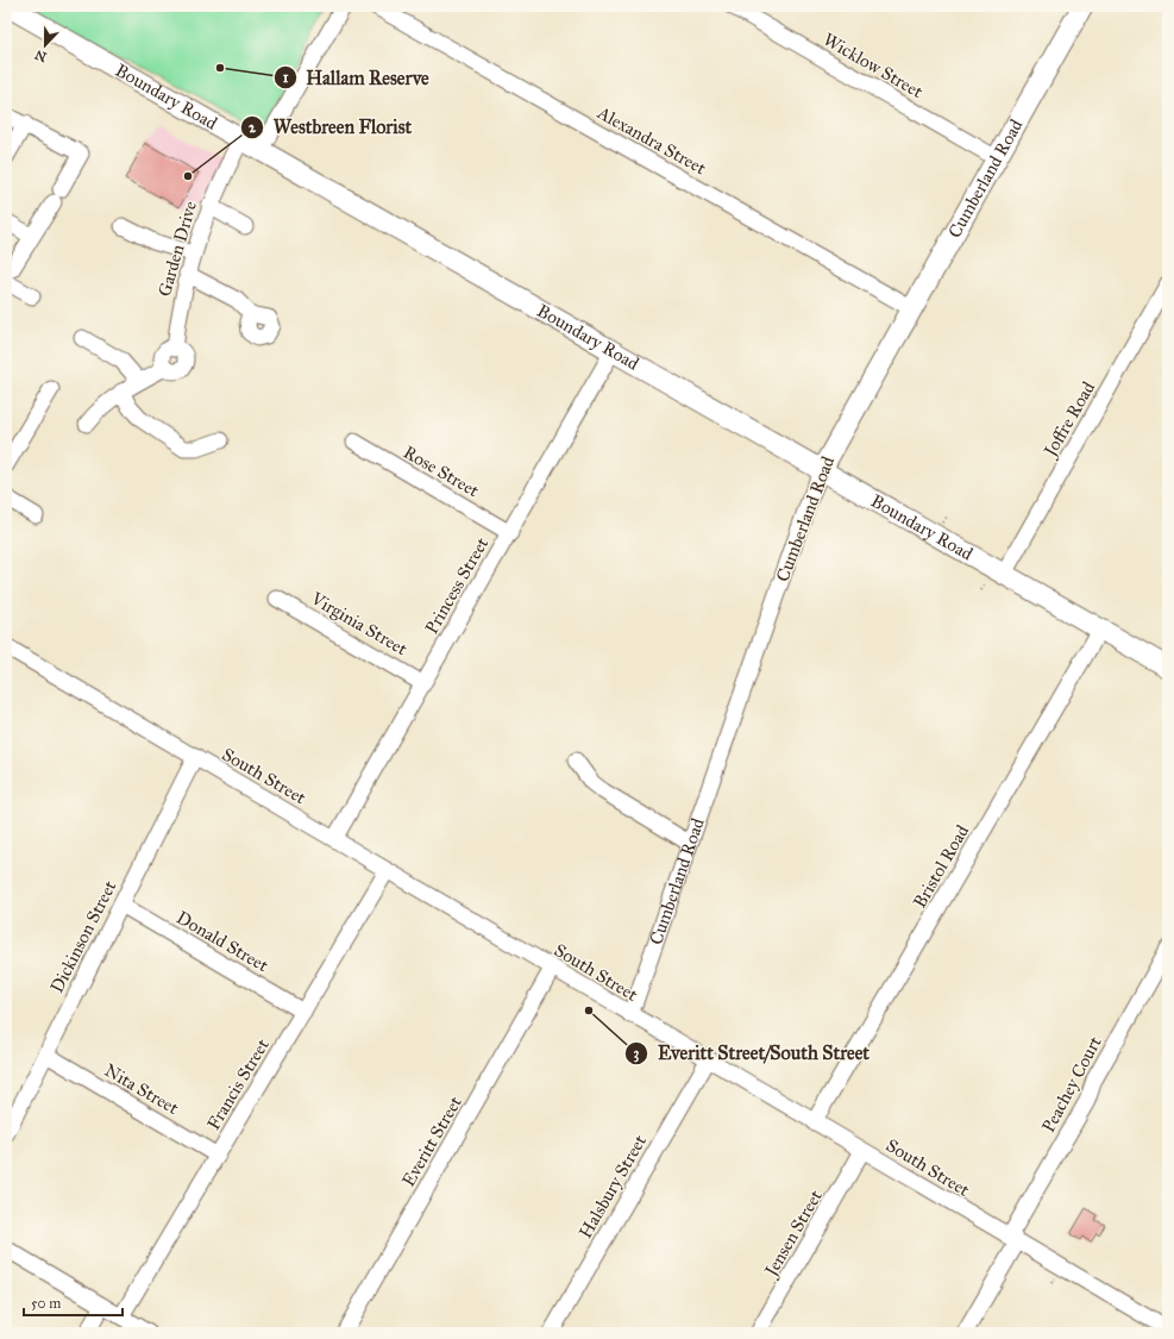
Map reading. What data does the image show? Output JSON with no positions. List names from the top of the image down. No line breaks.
{"streets":{"main road":["Boundary Road","Cumberland Road"],"street":["Wicklow Street","Alexandra Street","Garden Drive","Joffre Road","Rose Street","Princess Street","Virginia Street","South Street","Bristol Road","Dickinson Street","Donald Street","Francis Street","Peachey Court","Nita Street","Everitt Street","Halsbury Street","Jensen Street"]},"crossings":[["Wicklow Street","Cumberland Road"],["Boundary Road","Cumberland Road"],["Boundary Road","Garden Drive"],["Boundary Road","Joffre Road"],["Boundary Road","Princess Street"],["Boundary Road","Bristol Road"],["Alexandra Street","Cumberland Road"],["Cumberland Road","South Street"],["Rose Street","Princess Street"],["Princess Street","Virginia Street"],["Princess Street","South Street"],["South Street","Bristol Road"],["South Street","Dickinson Street"],["South Street","Francis Street"],["South Street","Peachey Court"],["South Street","Everitt Street"],["South Street","Halsbury Street"],["South Street","Jensen Street"],["Dickinson Street","Donald Street"],["Dickinson Street","Nita Street"],["Donald Street","Francis Street"],["Francis Street","Nita Street"]],"places":["Hallam Reserve","Westbreen Florist","Everitt Street/South Street"],"scale_bar":"50 m","north":"bottom"}
